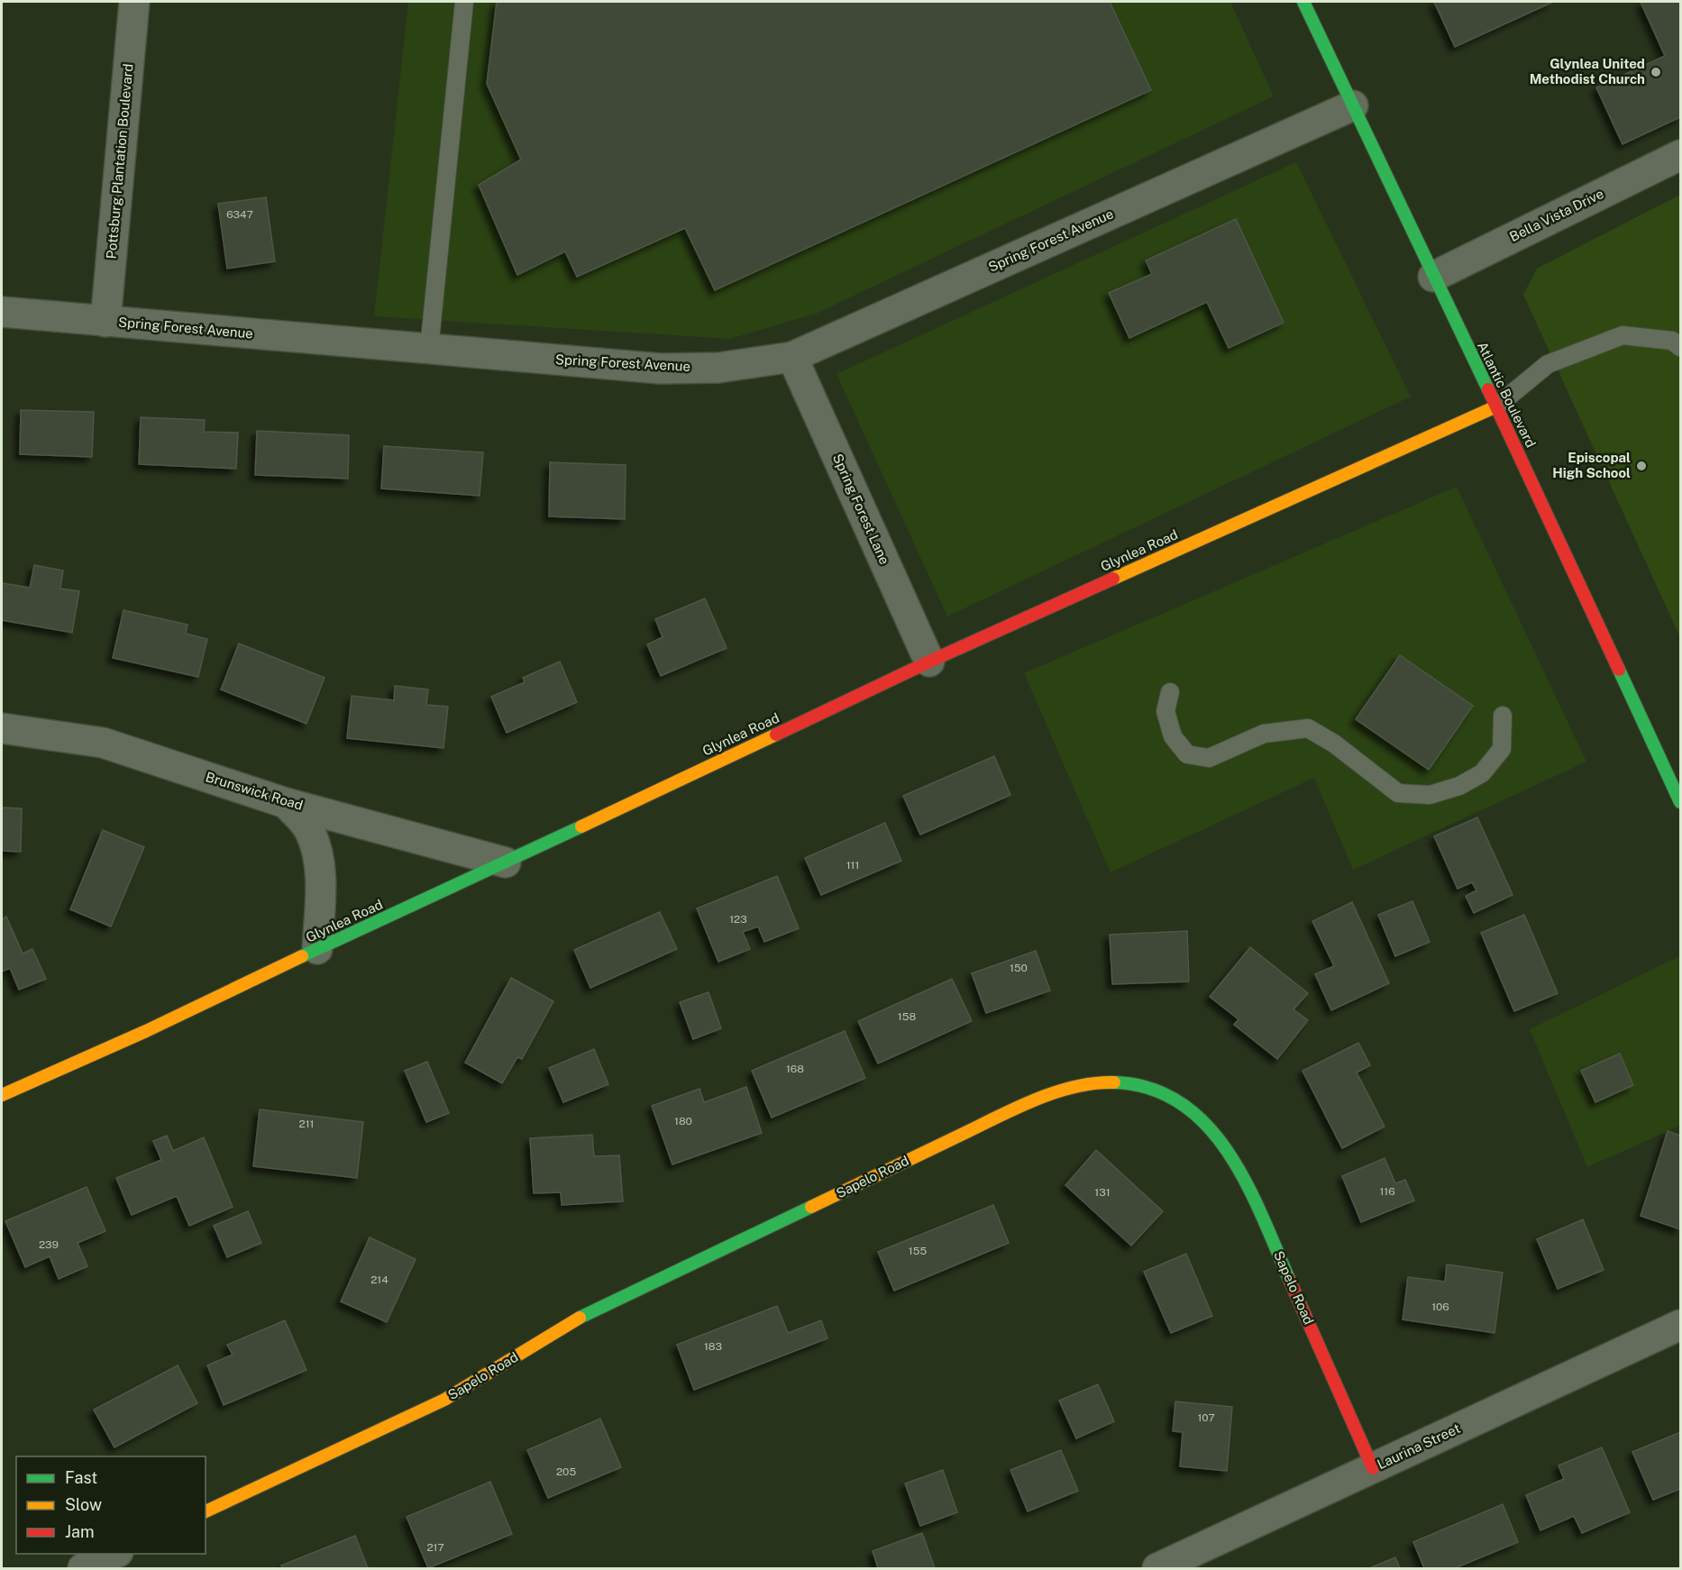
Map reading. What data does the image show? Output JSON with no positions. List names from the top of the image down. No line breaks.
{"streets":{"street":["Pottsburg Plantation Boulevard","Bella Vista Drive","Spring Forest Avenue","Atlantic Boulevard","Spring Forest Lane","Glynlea Road","Brunswick Road","Sapelo Road","Laurina Street"]},"crossings":[["Pottsburg Plantation Boulevard","Spring Forest Avenue"],["Bella Vista Drive","Atlantic Boulevard"],["Spring Forest Avenue","Atlantic Boulevard"],["Spring Forest Avenue","Spring Forest Lane"],["Atlantic Boulevard","Glynlea Road"],["Spring Forest Lane","Glynlea Road"],["Glynlea Road","Brunswick Road"],["Sapelo Road","Laurina Street"]],"places":["Glynlea United Methodist Church","Episcopal High School"],"house_numbers":["6347","111","123","150","158","168","180","211","116","131","239","155","214","106","183","107","205","217"],"legend":["Fast","Slow","Jam"]}
